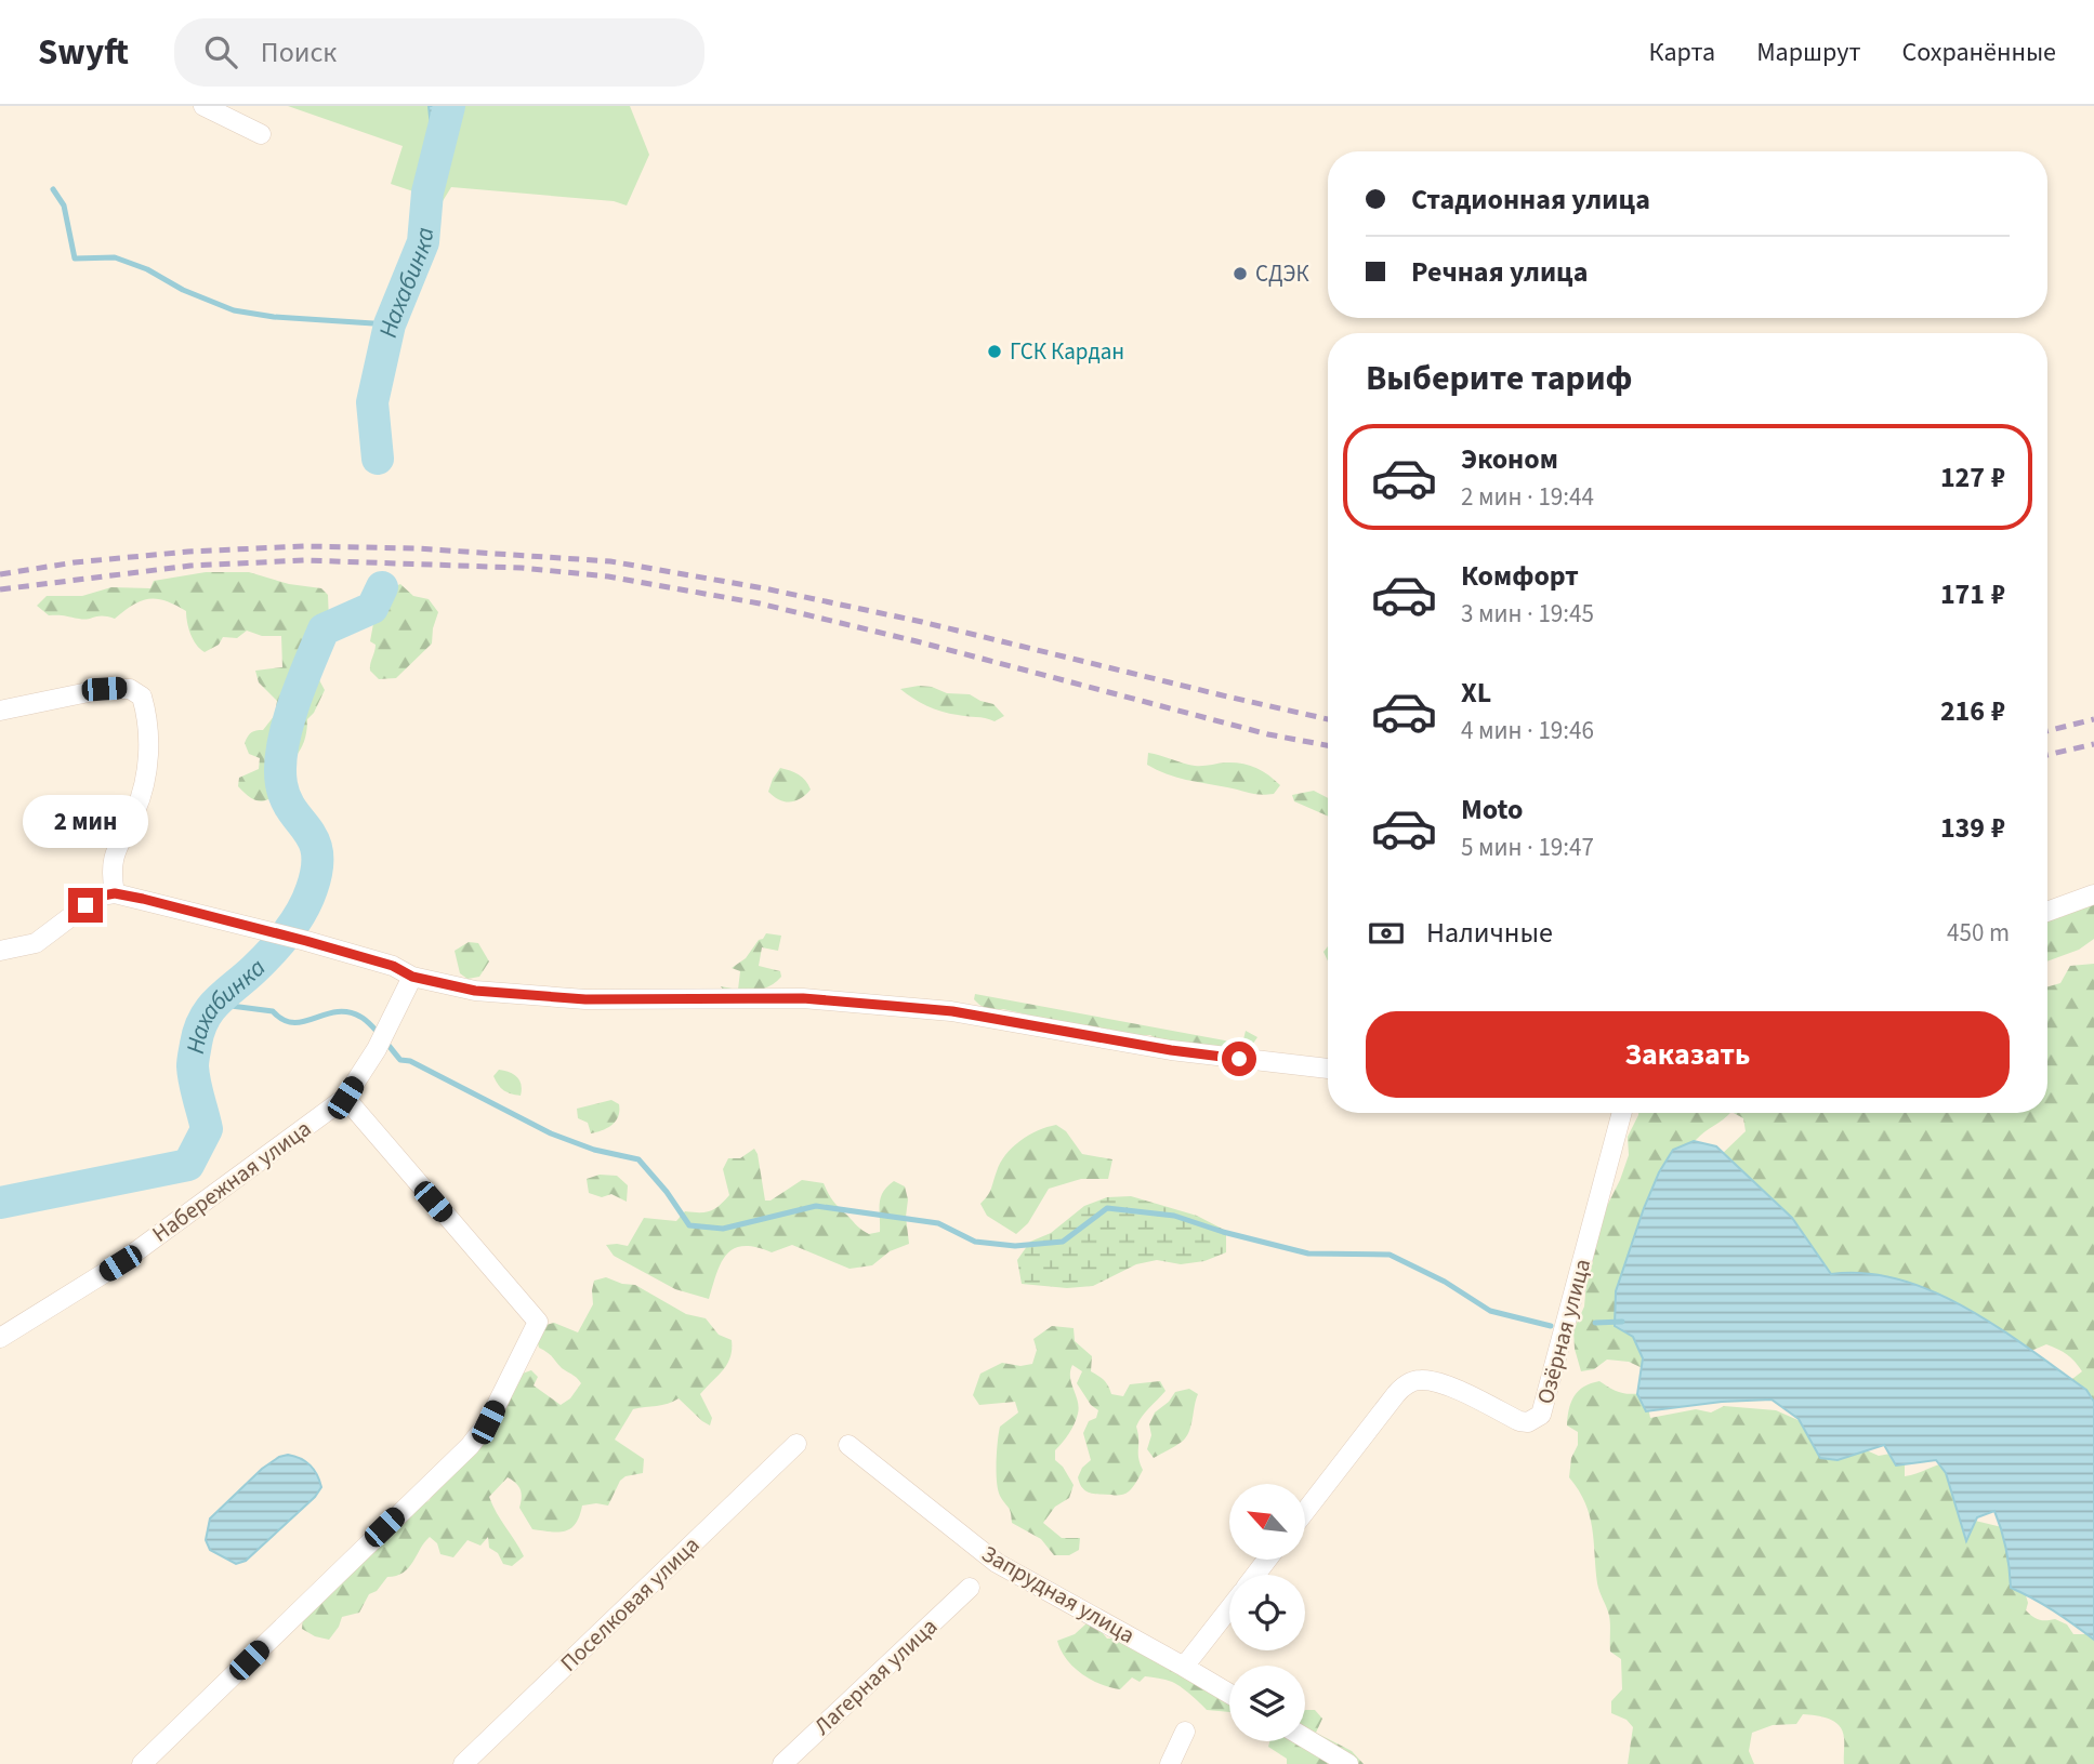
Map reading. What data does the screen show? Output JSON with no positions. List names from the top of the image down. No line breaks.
{"streets":{"street":["Набережная улица","Озёрная улица","Запрудная улица","Поселковая улица","Лагерная улица"]},"water":["Нахабинка"],"places":["СДЭК","ГСК Кардан"],"north":"top left","page":{"header":"Swyft","search":"Поиск","nav":["Карта","Маршрут","Сохранённые"],"banner":["Стадионная улица","Речная улица"],"heading":"Выберите тариф","list":[{"name":"Эконом","note":"2 мин · 19:44","value":"127 ₽"},{"name":"Комфорт","note":"3 мин · 19:45","value":"171 ₽"},{"name":"XL","note":"4 мин · 19:46","value":"216 ₽"},{"name":"Moto","note":"5 мин · 19:47","value":"139 ₽"}],"bubble":"2 мин","pay":["Наличные","450 m"],"buttons":"Заказать"}}
